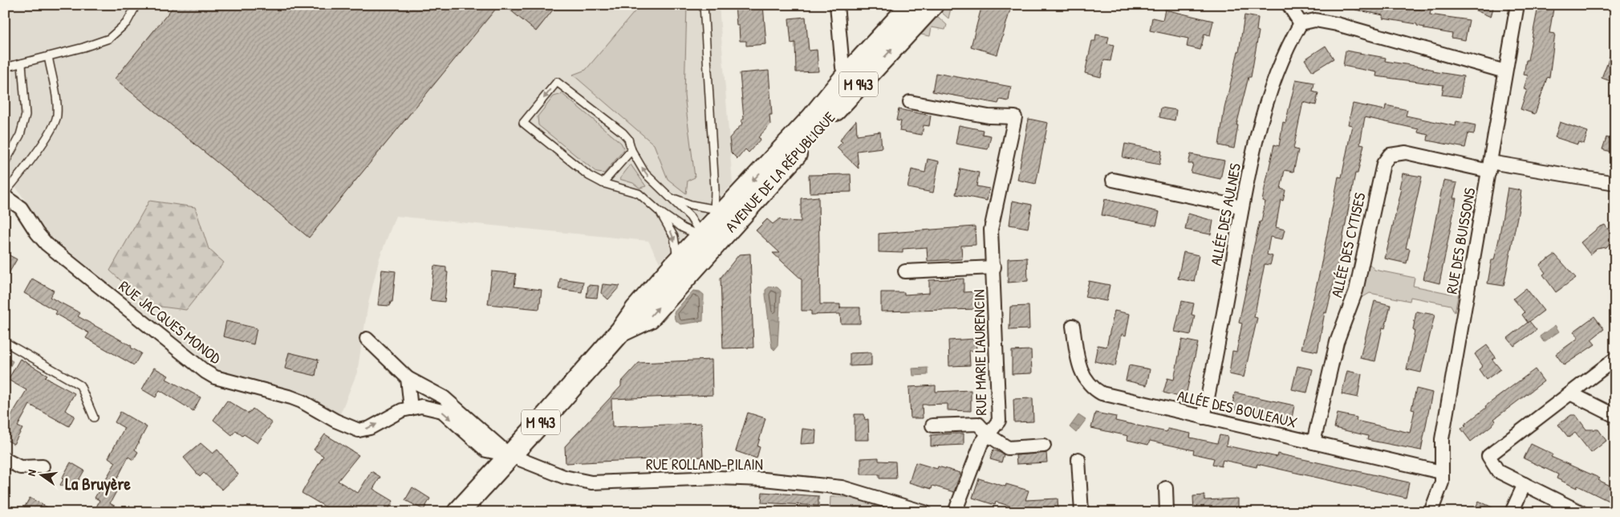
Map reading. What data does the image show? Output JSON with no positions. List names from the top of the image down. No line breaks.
{"streets":{"main road":["M 943","AVENUE DE LA RÉPUBLIQUE"],"street":["ALLÉE DES AULNES","RUE DES BUISSONS","ALLÉE DES CYTISES","RUE JACQUES MONOD","RUE MARIE LAURENCIN","ALLÉE DES BOULEAUX","RUE ROLLAND-PILAIN"]},"crossings":[["AVENUE DE LA RÉPUBLIQUE","RUE ROLLAND-PILAIN"],["ALLÉE DES AULNES","ALLÉE DES BOULEAUX"],["RUE DES BUISSONS","ALLÉE DES CYTISES"],["RUE DES BUISSONS","ALLÉE DES BOULEAUX"],["ALLÉE DES CYTISES","ALLÉE DES BOULEAUX"]],"one_way":["RUE JACQUES MONOD"],"districts":["La Bruyère"],"north":"left"}
